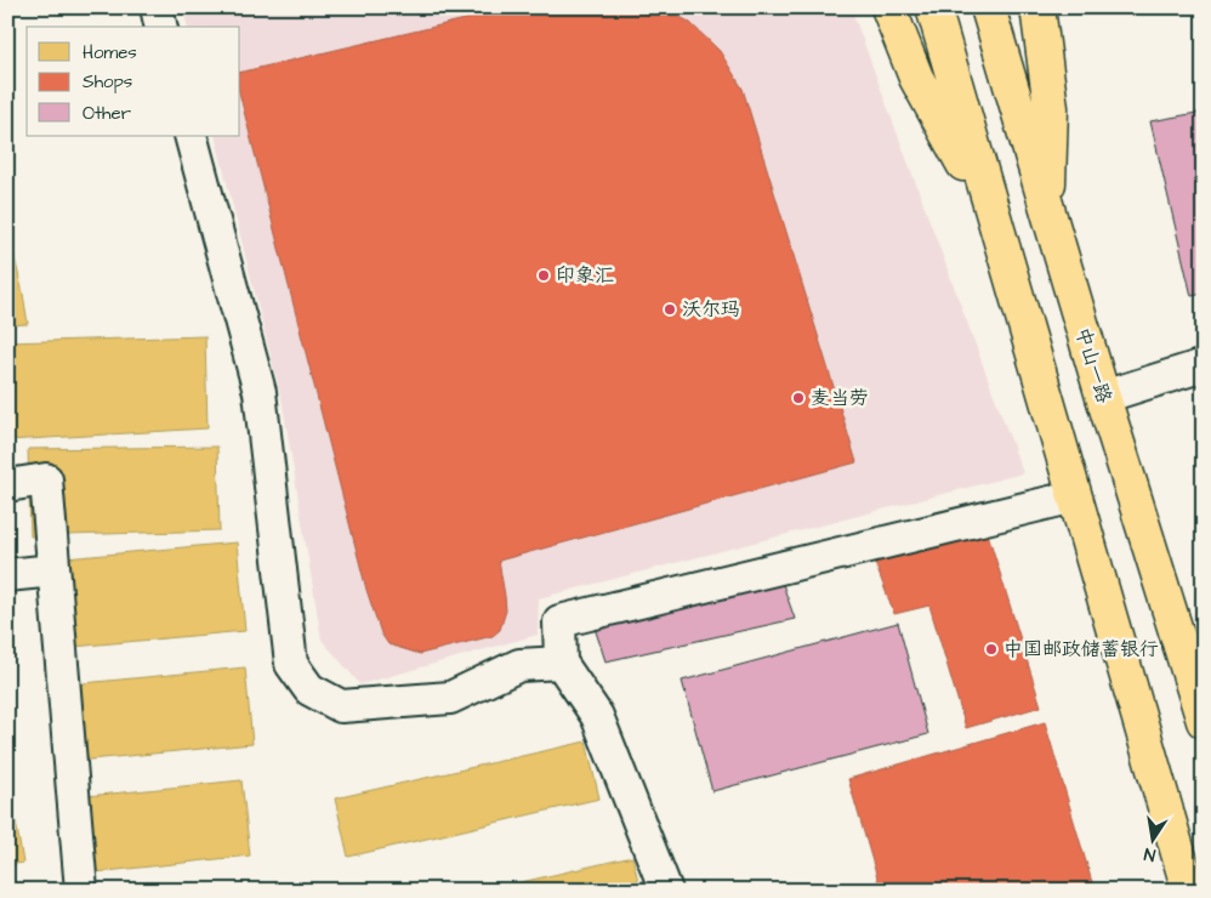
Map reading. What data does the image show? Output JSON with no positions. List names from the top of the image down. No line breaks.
{"streets":{"main road":["中山一路"]},"places":["印象汇","沃尔玛","麦当劳","中国邮政储蓄银行"],"legend":["Homes","Shops","Other"],"north":"bottom"}
